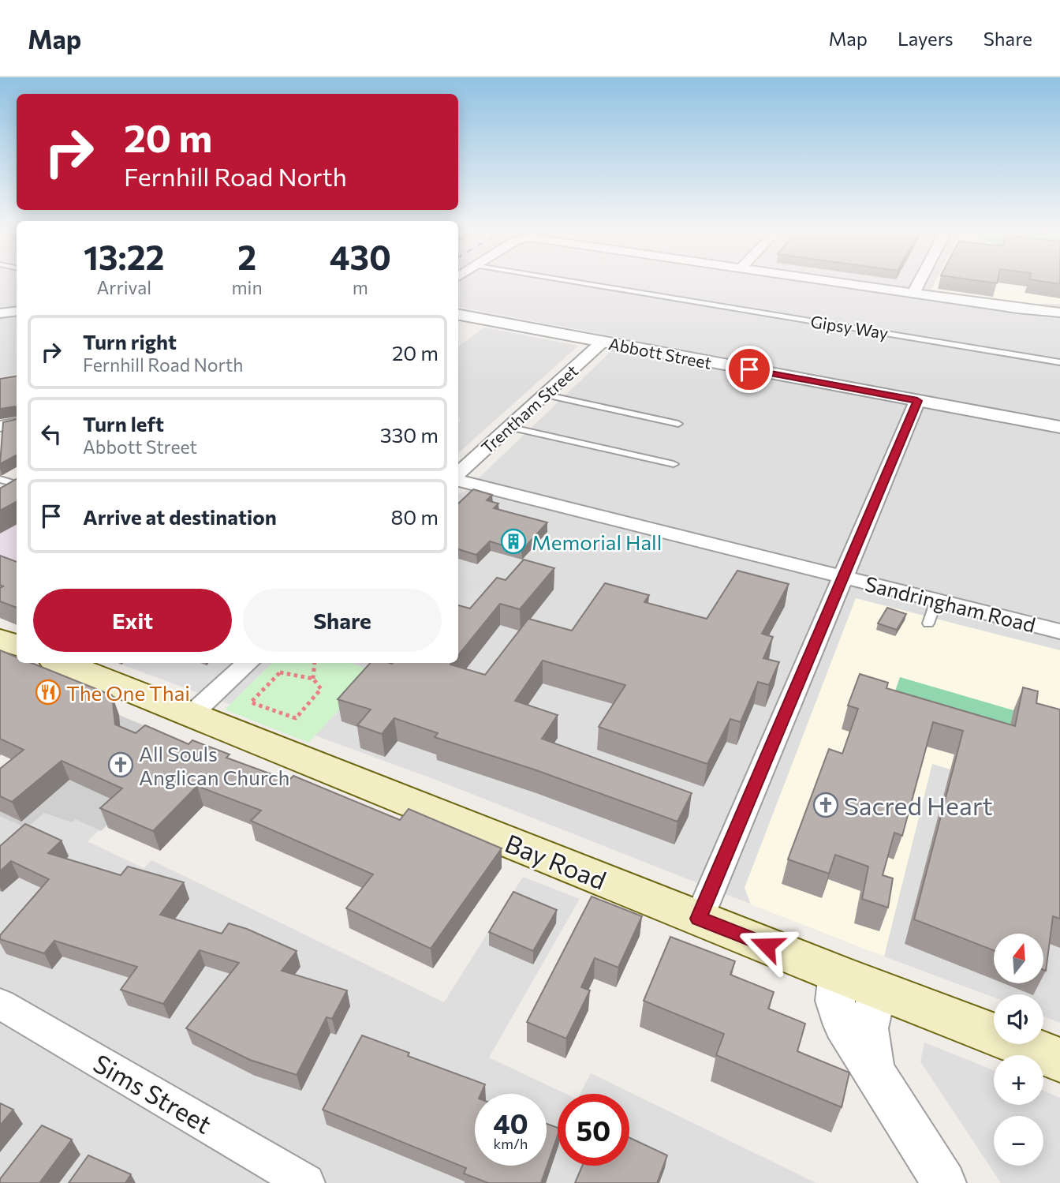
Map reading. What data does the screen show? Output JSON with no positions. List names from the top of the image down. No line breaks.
{"streets":{"main road":["Bay Road"],"street":["Abbott Street","Trentham Street","Sandringham Road","Sims Street"],"lane":["Gipsy Way"]},"crossings":[["Abbott Street","Trentham Street"]],"places":{"building":["Memorial Hall"],"restaurant":["The One Thai"],"church":["All Souls Anglican Church","Sacred Heart"]},"north":"top","page":{"header":"Map","nav":["Map","Layers","Share"],"turn":["20 m","Fernhill Road North"],"eta":["13:22","Arrival","2","min","430","m"],"list":[{"name":"Turn right","note":"Fernhill Road North","value":"20 m"},{"name":"Turn left","note":"Abbott Street","value":"330 m"},{"name":"Arrive at destination","value":"80 m"}],"buttons":["Exit","Share"],"map_buttons":["+","−"],"speed":"40 km/h","limit":"50"}}
